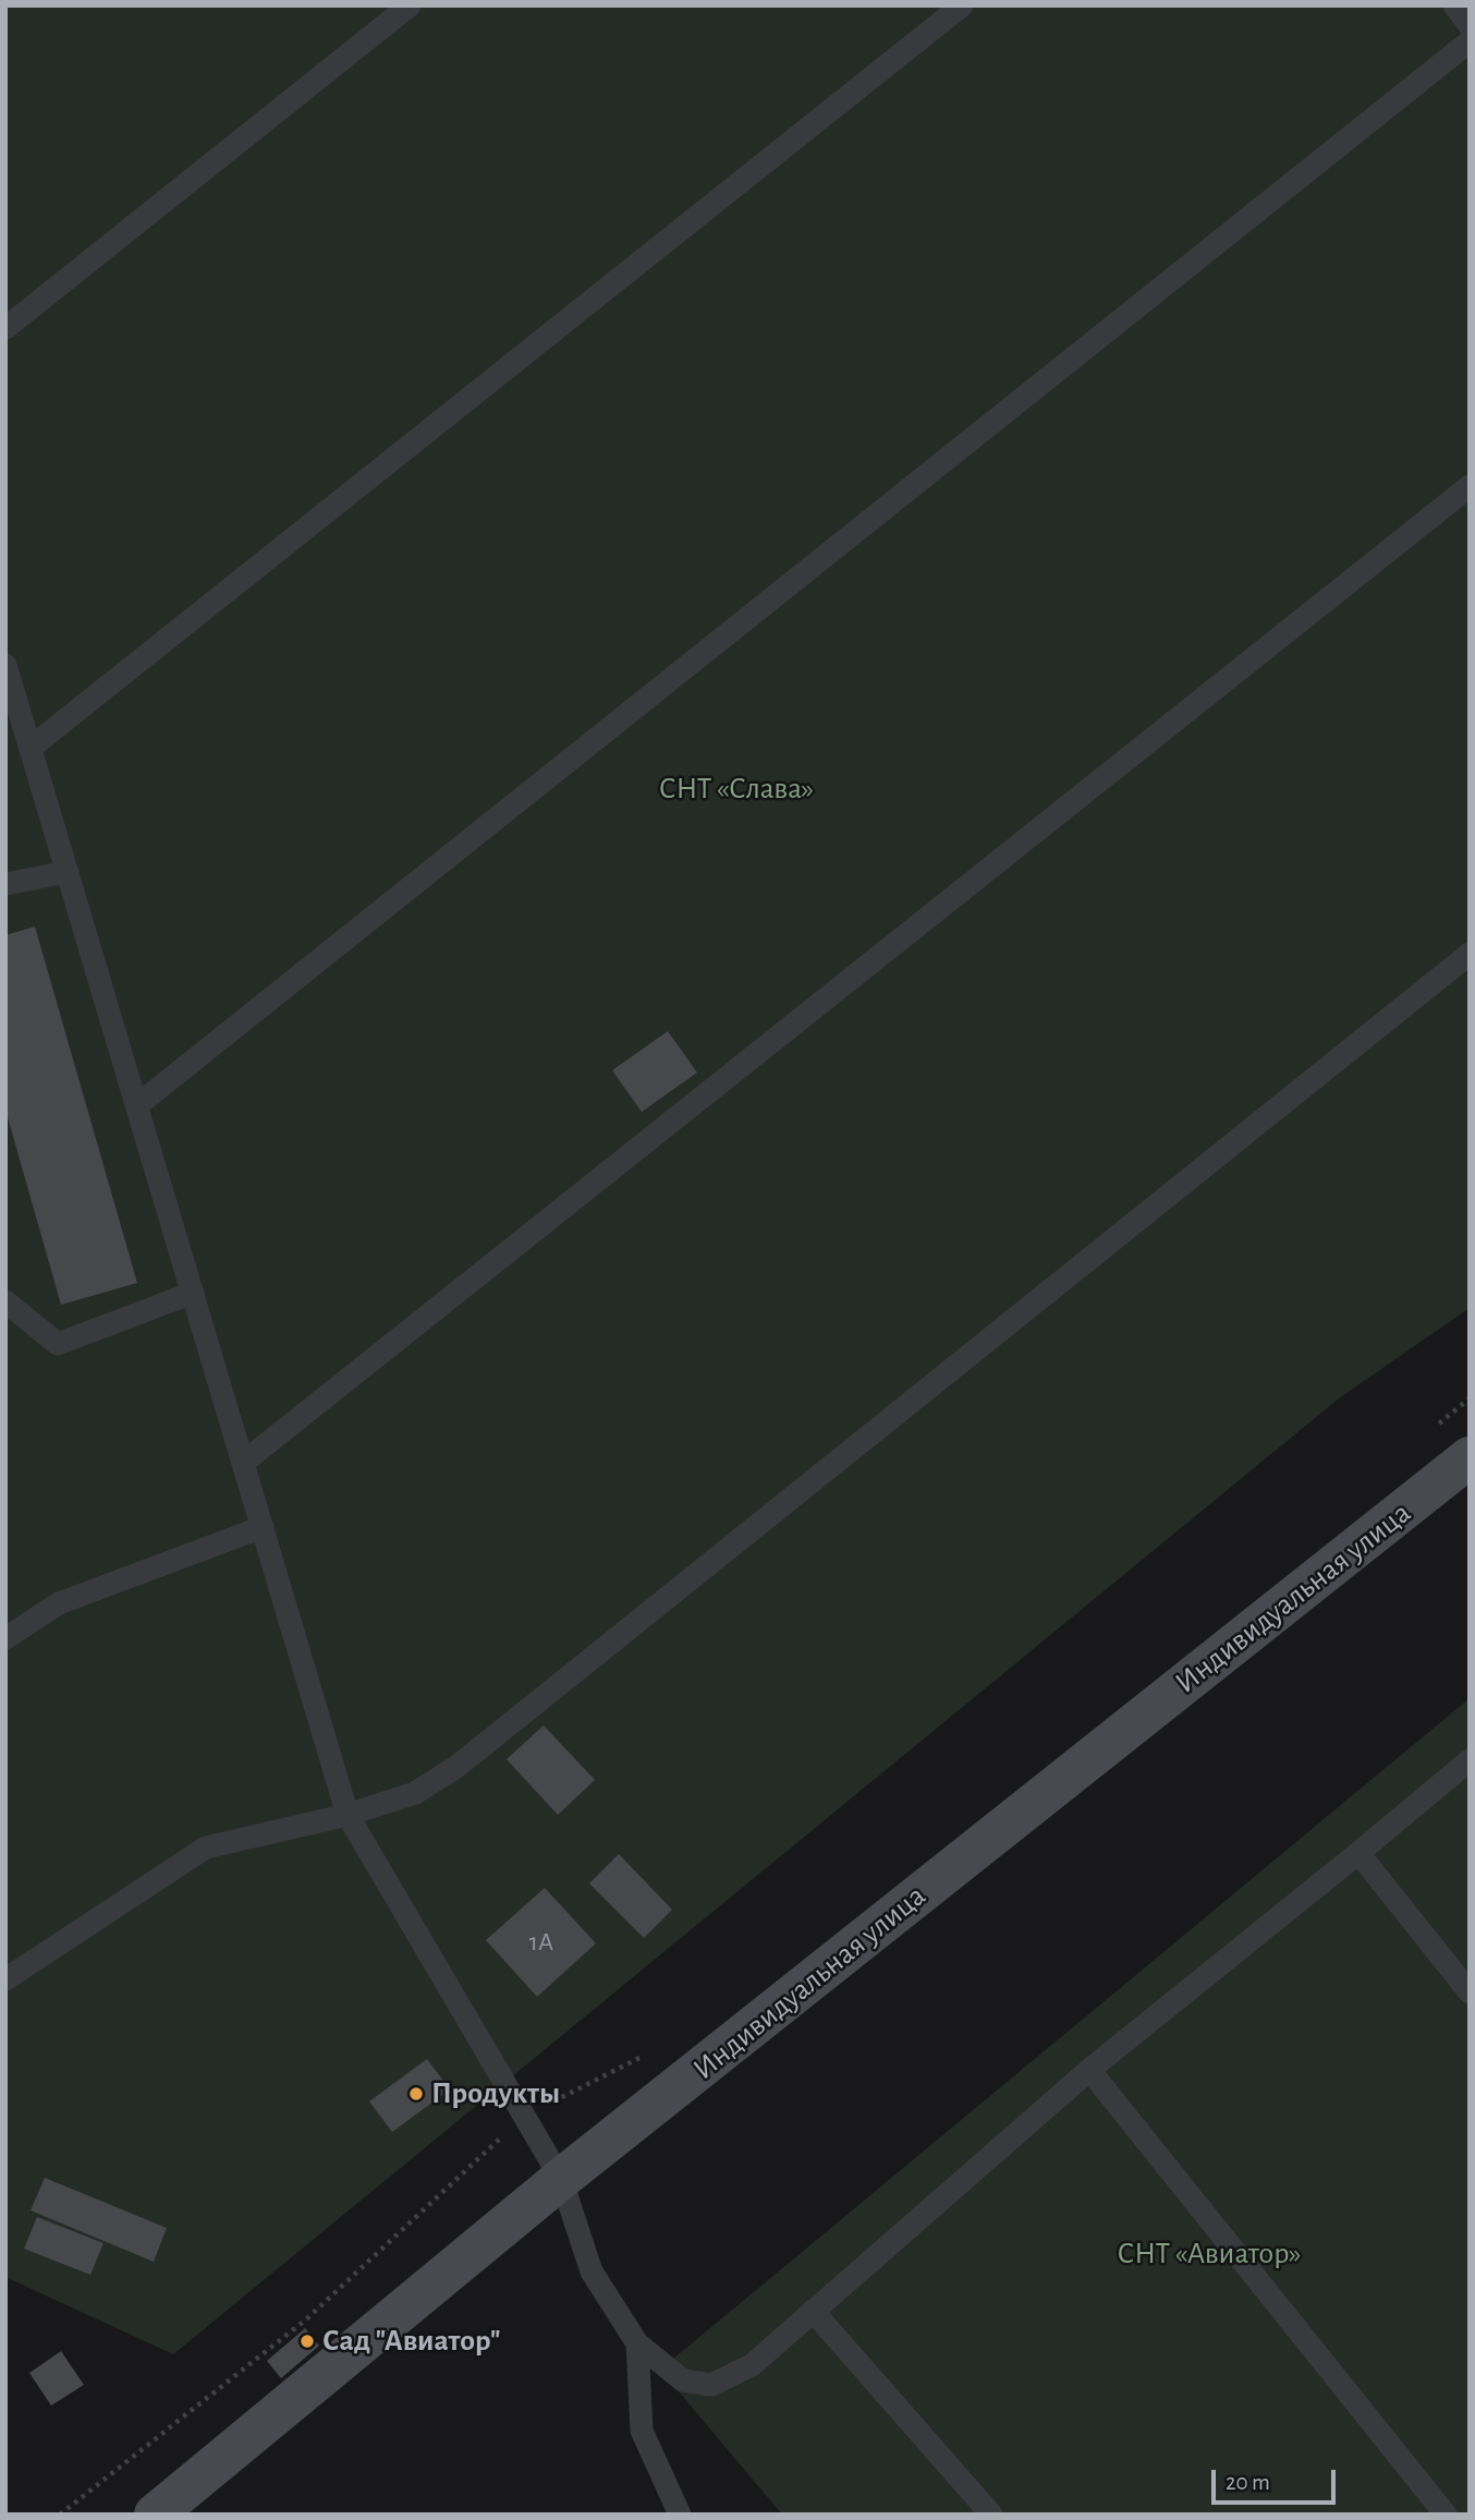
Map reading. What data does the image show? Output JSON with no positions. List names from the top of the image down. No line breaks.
{"streets":{"main road":["Индивидуальная улица"]},"parks":["СНТ «Слава»","СНТ «Авиатор»"],"places":["Продукты","Сад \"Авиатор\""],"house_numbers":["1А"],"scale_bar":"20 m"}
